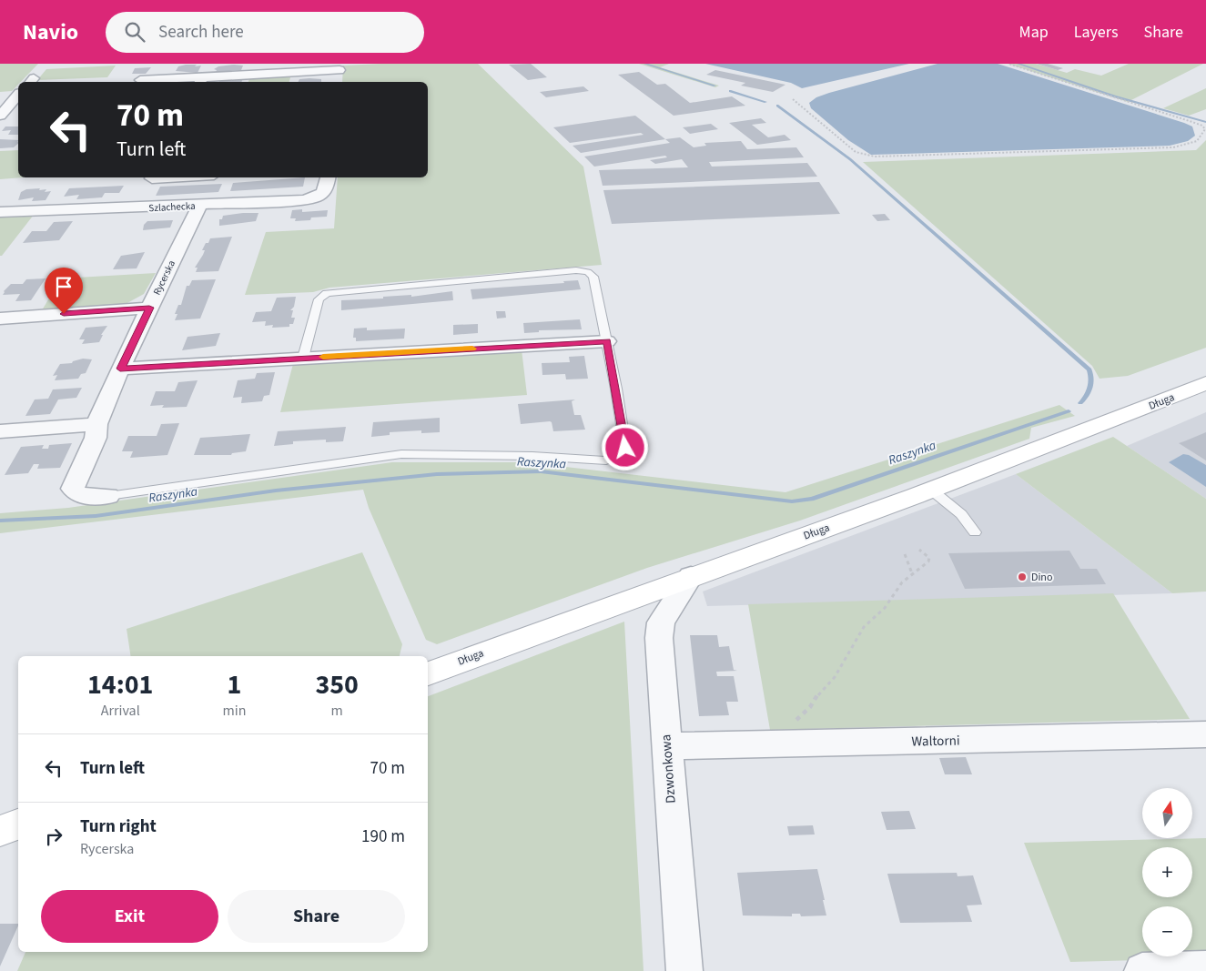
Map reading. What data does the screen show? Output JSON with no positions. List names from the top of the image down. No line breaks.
{"streets":{"street":["Szlachecka","Rycerska","Długa","Waltorni","Dzwonkowa"]},"crossings":[["Szlachecka","Rycerska"],["Długa","Dzwonkowa"],["Waltorni","Dzwonkowa"]],"water":["Raszynka"],"places":["Dino"],"north":"top","page":{"header":"Navio","search":"Search here","nav":["Map","Layers","Share"],"turn":["70 m","Turn left"],"eta":["14:01","Arrival","1","min","350","m"],"list":[{"name":"Turn left","value":"70 m"},{"name":"Turn right","note":"Rycerska","value":"190 m"}],"map_buttons":["+","−"],"buttons":["Exit","Share"]}}
